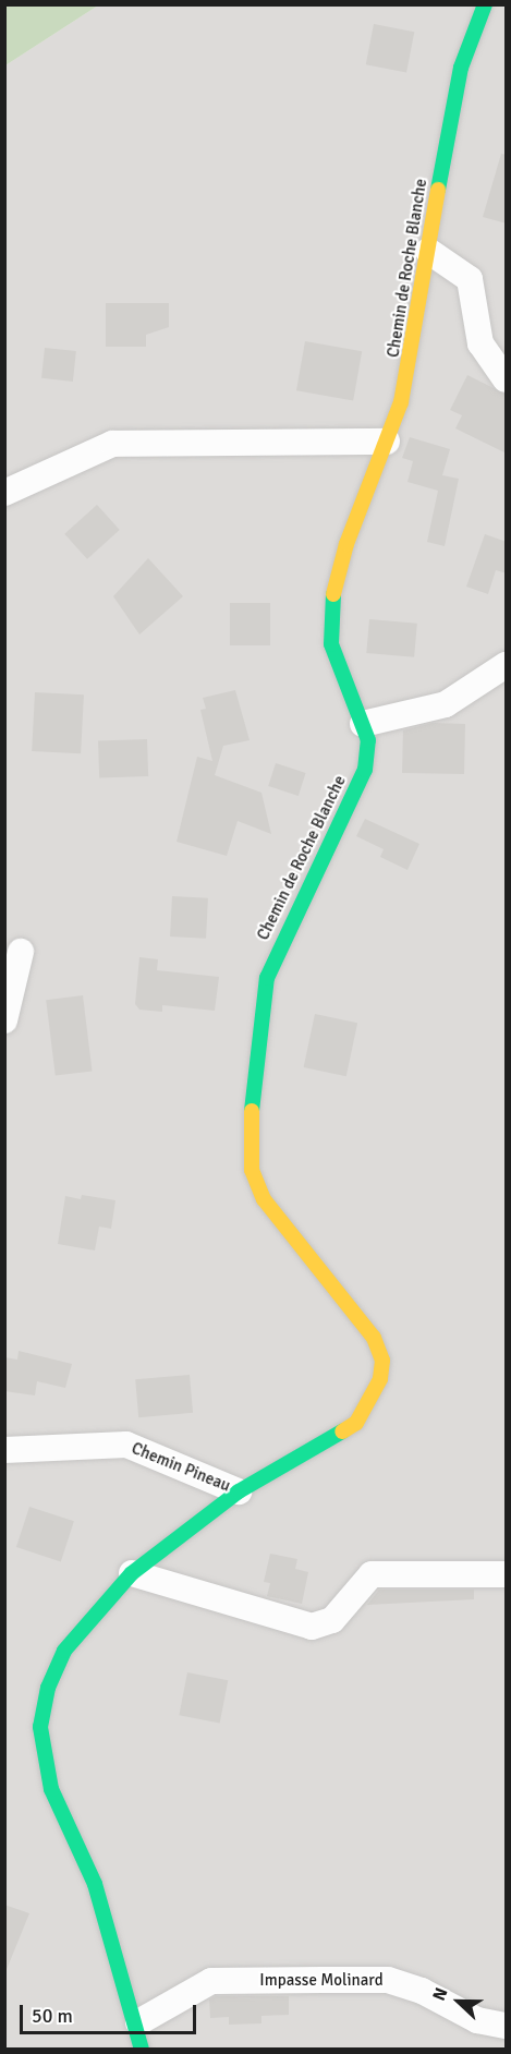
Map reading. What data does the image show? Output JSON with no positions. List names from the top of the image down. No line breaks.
{"streets":{"main road":["Chemin de Roche Blanche"],"street":["Chemin Pineau","Impasse Molinard"]},"crossings":[["Chemin de Roche Blanche","Chemin Pineau"],["Chemin de Roche Blanche","Impasse Molinard"]],"scale_bar":"50 m","north":"left"}
